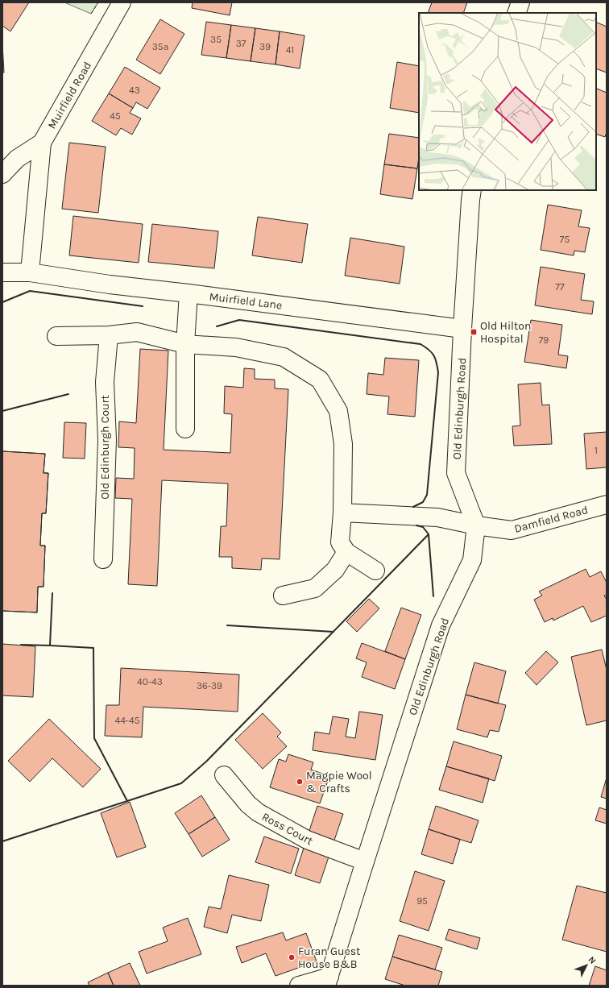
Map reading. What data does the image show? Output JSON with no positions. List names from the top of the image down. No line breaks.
{"streets":{"street":["Muirfield Road","Muirfield Lane","Old Edinburgh Road","Old Edinburgh Court","Damfield Road","Ross Court"]},"crossings":[["Muirfield Lane","Old Edinburgh Road"],["Old Edinburgh Road","Damfield Road"],["Old Edinburgh Road","Ross Court"]],"places":{"transit":["Old Hilton Hospital"],"other":["Magpie Wool & Crafts","Furan Guest House B&B"]},"house_numbers":["35","37","35a","39","41","43","45","75","77","79","1","40-43","36-39","44-45","95"],"north":"top right"}
